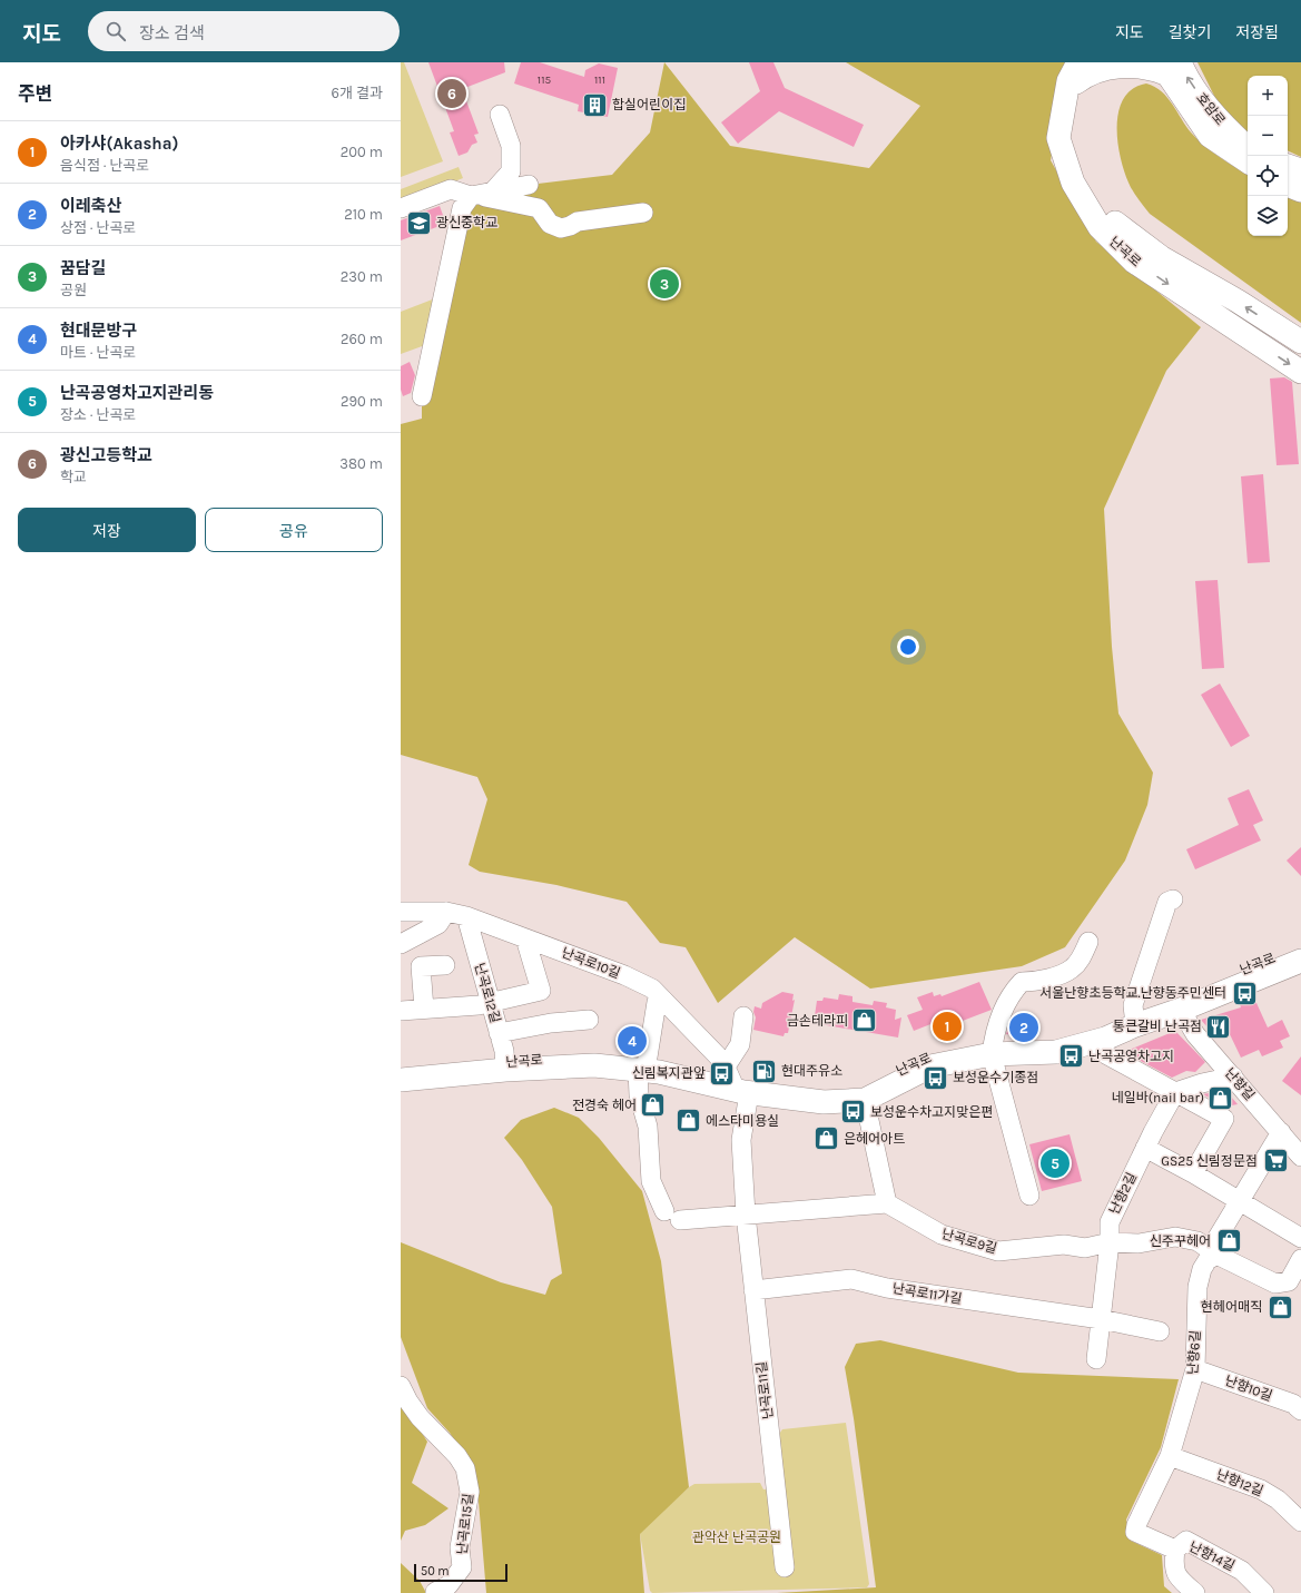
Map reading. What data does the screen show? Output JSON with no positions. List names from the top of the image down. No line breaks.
{"streets":{"main road":["호암로","난곡로"],"street":["난곡로10길","난곡로12길","난향길","난향2길","난곡로9길","난곡로11가길","난향6길","난향10길","난곡로11길","난향12길","난곡로15길","난향14길"]},"crossings":[["난곡로","난곡로10길"],["난곡로","난곡로12길"],["난곡로","난향길"],["난곡로","난곡로11길"],["난곡로10길","난곡로12길"],["난곡로10길","난곡로11길"],["난향2길","난곡로9길"],["난곡로9길","난향6길"],["난곡로11가길","난곡로11길"],["난향6길","난향10길"],["난향6길","난향12길"],["난향6길","난향14길"]],"parks":["관악산 난곡공원"],"places":{"building":["합실어린이집"],"school or university":["광신중학교"],"bus stop":["서울난향초등학교.난향동주민센터","난곡공영차고지","신림복지관앞","보성운수기종점","보성운수차고지맞은편"],"shop":["금손테라피","네일바(nail bar)","전경숙 헤어","에스타미용실","은헤어아트","신주꾸헤어","현헤어매직"],"restaurant":["통큰갈비 난곡점"],"fuel station":["현대주유소"],"supermarket":["GS25 신림정문점"]},"house_numbers":["115","111"],"scale_bar":"50 m","page":{"header":"지도","search":"장소 검색","nav":["지도","길찾기","저장됨"],"heading":["주변","6개 결과"],"map_buttons":["+","−"],"pins":["6","3","1","2","4","5"],"list":[{"mark":"1","name":"아카샤(Akasha)","note":"음식점 · 난곡로","value":"200 m"},{"mark":"2","name":"이레축산","note":"상점 · 난곡로","value":"210 m"},{"mark":"3","name":"꿈담길","note":"공원","value":"230 m"},{"mark":"4","name":"현대문방구","note":"마트 · 난곡로","value":"260 m"},{"mark":"5","name":"난곡공영차고지관리동","note":"장소 · 난곡로","value":"290 m"},{"mark":"6","name":"광신고등학교","note":"학교","value":"380 m"}],"buttons":["저장","공유"],"scale":"50 m"}}
